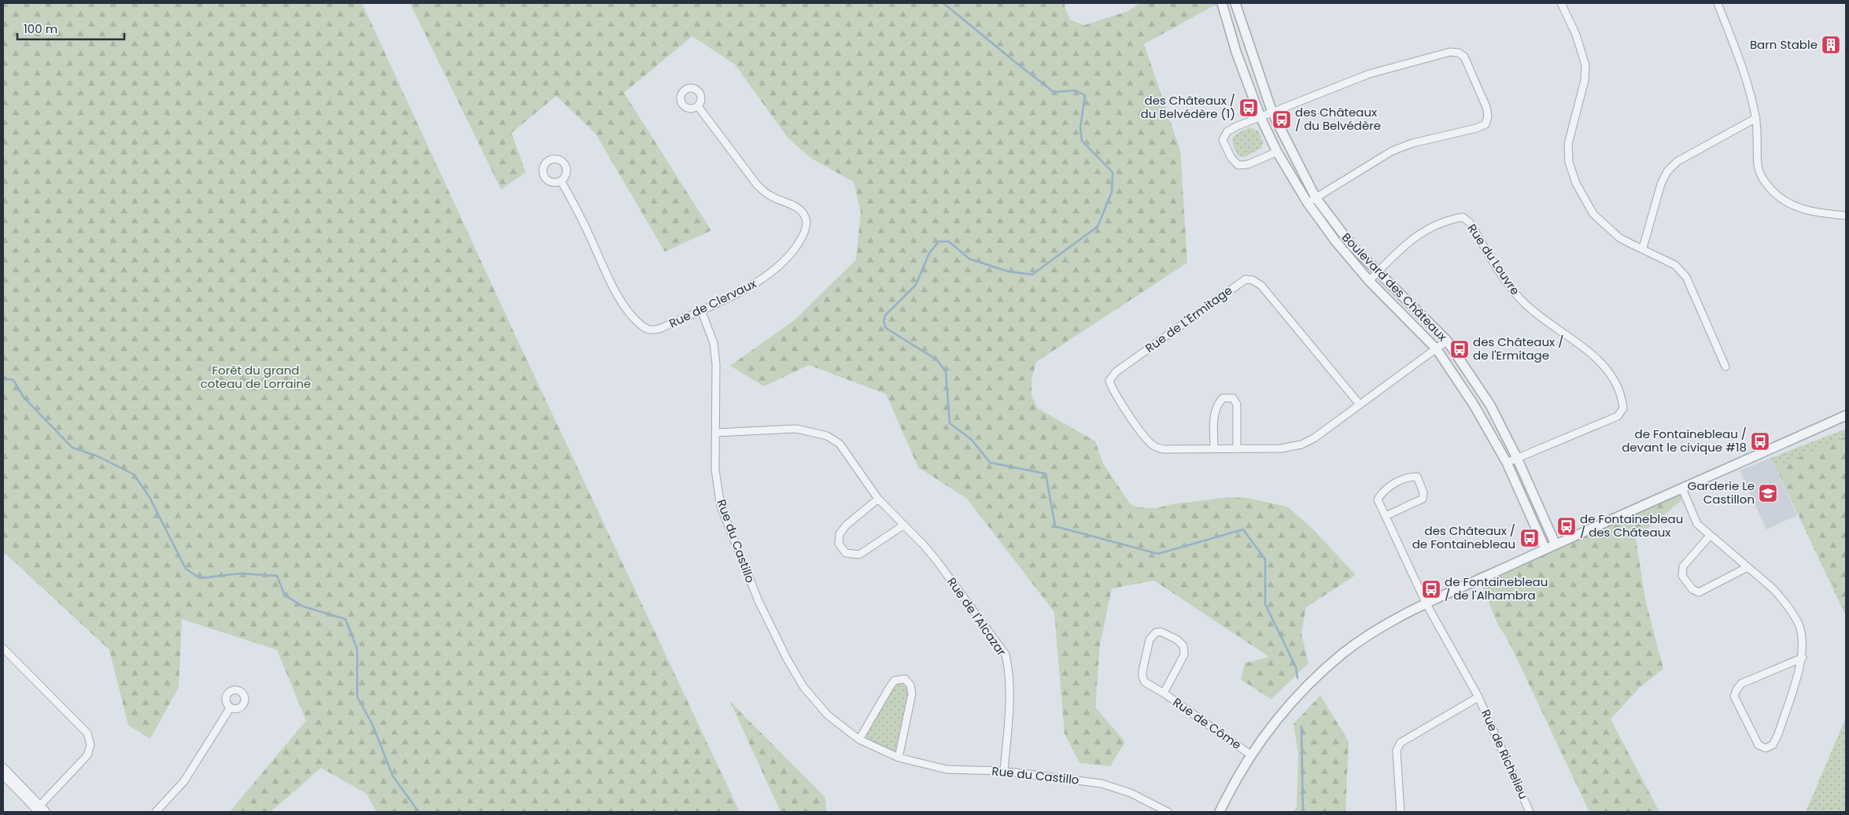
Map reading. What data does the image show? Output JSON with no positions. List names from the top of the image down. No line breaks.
{"streets":{"street":["Rue du Louvre","Boulevard des Châteaux","Rue de Clervaux","Rue de L'Ermitage","Rue du Castillo","Rue de l'Alcazar","Rue de Côme","Rue de Richelieu"]},"crossings":[["Rue du Louvre","Boulevard des Châteaux"],["Boulevard des Châteaux","Rue de L'Ermitage"],["Rue de Clervaux","Rue du Castillo"],["Rue du Castillo","Rue de l'Alcazar"]],"parks":["Forêt du grand coteau de Lorraine"],"places":{"building":["Barn Stable"],"bus stop":["des Châteaux / du Belvédère (1)","des Châteaux / du Belvédère","des Châteaux / de l'Ermitage","de Fontainebleau / devant le civique #18","de Fontainebleau / des Châteaux","des Châteaux / de Fontainebleau","de Fontainebleau / de l'Alhambra"],"school or university":["Garderie Le Castillon"]},"scale_bar":"100 m"}
